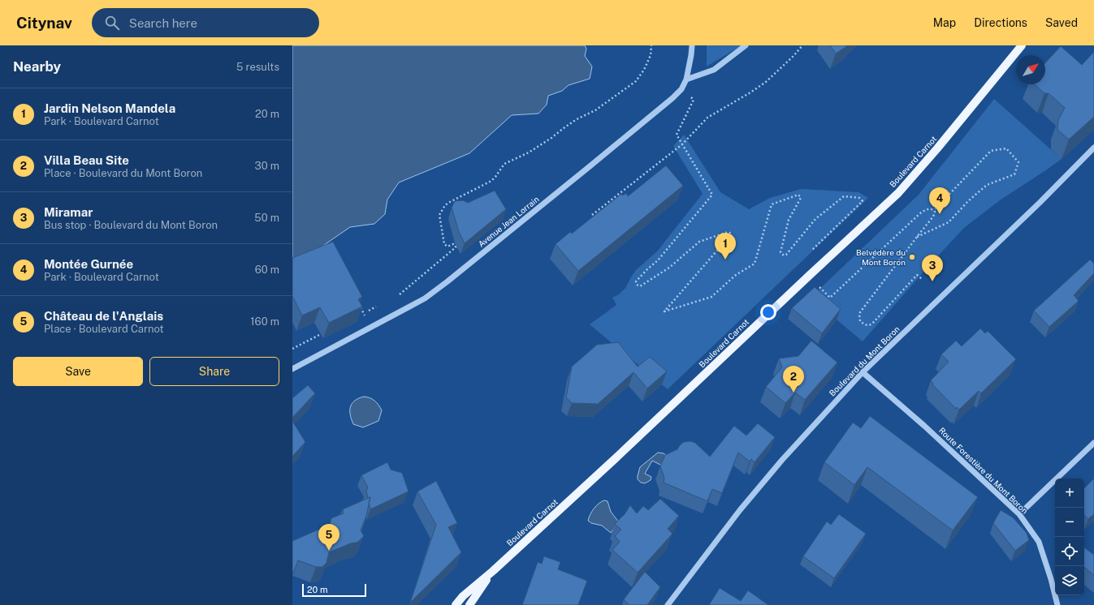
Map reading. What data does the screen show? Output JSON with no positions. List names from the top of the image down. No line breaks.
{"streets":{"main road":["Boulevard Carnot"],"street":["Avenue Jean Lorrain","Boulevard du Mont Boron","Route Forestière du Mont Boron"]},"crossings":[["Boulevard du Mont Boron","Route Forestière du Mont Boron"]],"places":["Belvédère du Mont Boron"],"scale_bar":"20 m","north":"top right","page":{"header":"Citynav","search":"Search here","nav":["Map","Directions","Saved"],"heading":["Nearby","5 results"],"list":[{"mark":"1","name":"Jardin Nelson Mandela","note":"Park · Boulevard Carnot","value":"20 m"},{"mark":"2","name":"Villa Beau Site","note":"Place · Boulevard du Mont Boron","value":"30 m"},{"mark":"3","name":"Miramar","note":"Bus stop · Boulevard du Mont Boron","value":"50 m"},{"mark":"4","name":"Montée Gurnée","note":"Park · Boulevard Carnot","value":"60 m"},{"mark":"5","name":"Château de l'Anglais","note":"Place · Boulevard Carnot","value":"160 m"}],"pins":["4","1","3","2","5"],"buttons":["Save","Share"],"map_buttons":["+","−"],"scale":"20 m"}}
